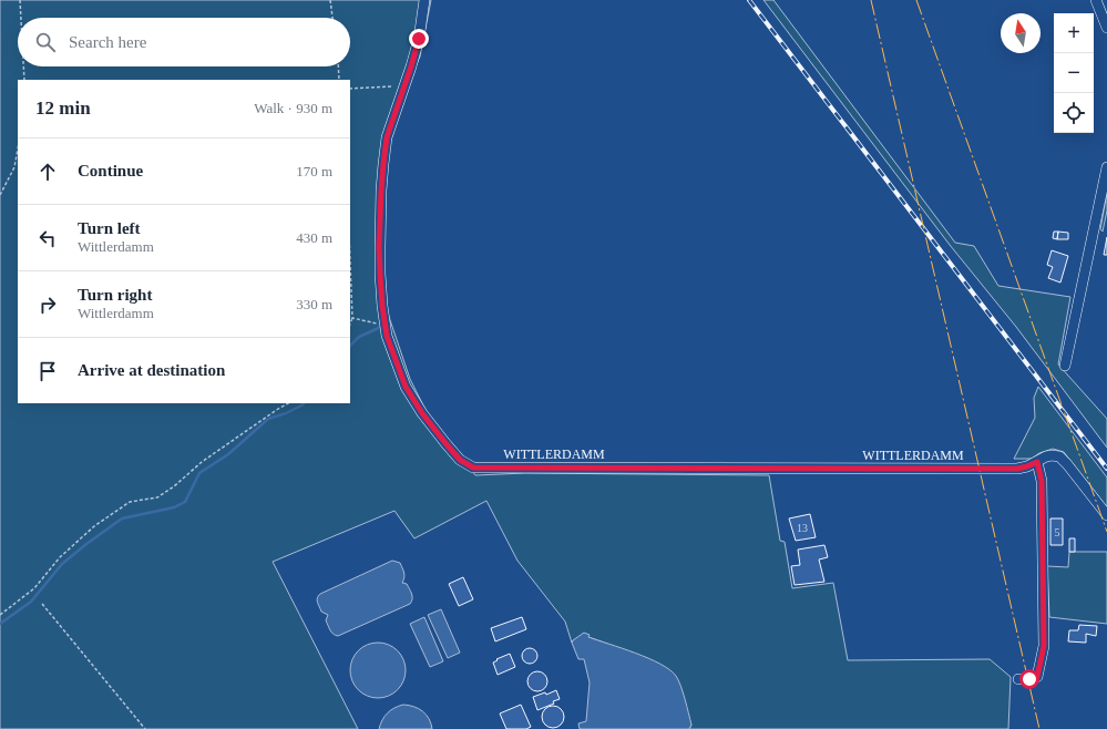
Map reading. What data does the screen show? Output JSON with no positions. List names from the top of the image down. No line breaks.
{"streets":{"street":["WITTLERDAMM"]},"house_numbers":["13","5"],"north":"top","page":{"map_buttons":["+","−"],"search":"Search here","heading":["12 min","Walk · 930 m"],"list":[["Continue","170 m"],["Turn left","Wittlerdamm","430 m"],["Turn right","Wittlerdamm","330 m"],"Arrive at destination"]}}
